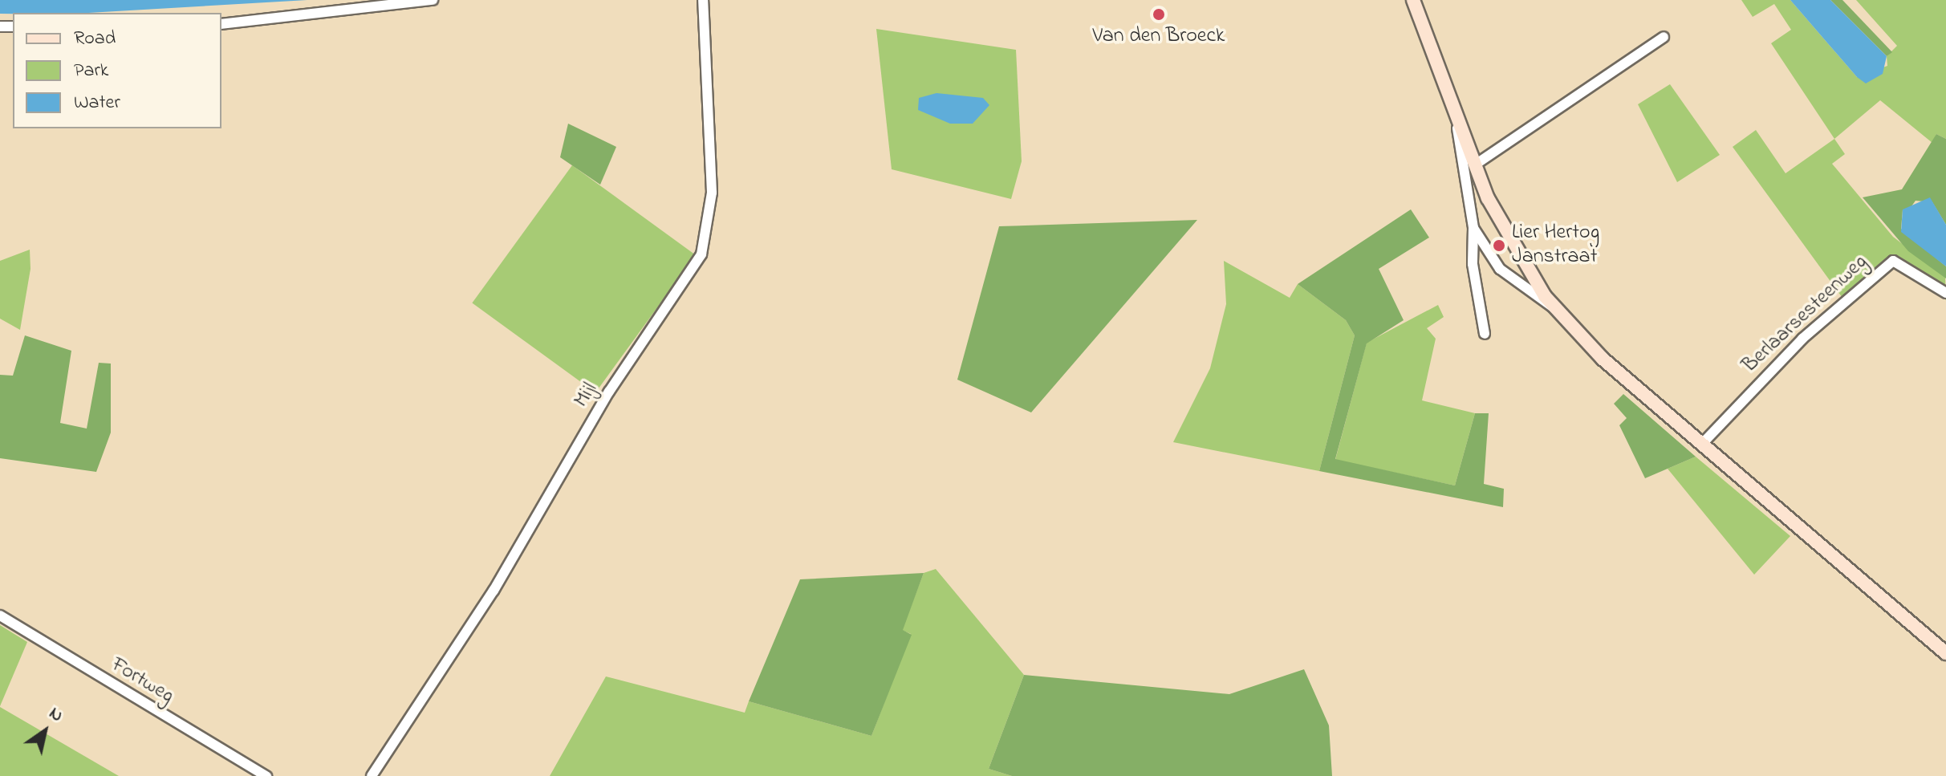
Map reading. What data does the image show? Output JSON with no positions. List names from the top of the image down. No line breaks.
{"streets":{"street":["Berlaarsesteenweg","Mijl","Fortweg"]},"places":["Van den Broeck","Lier Hertog Janstraat"],"legend":["Road","Park","Water"],"north":"top right"}
